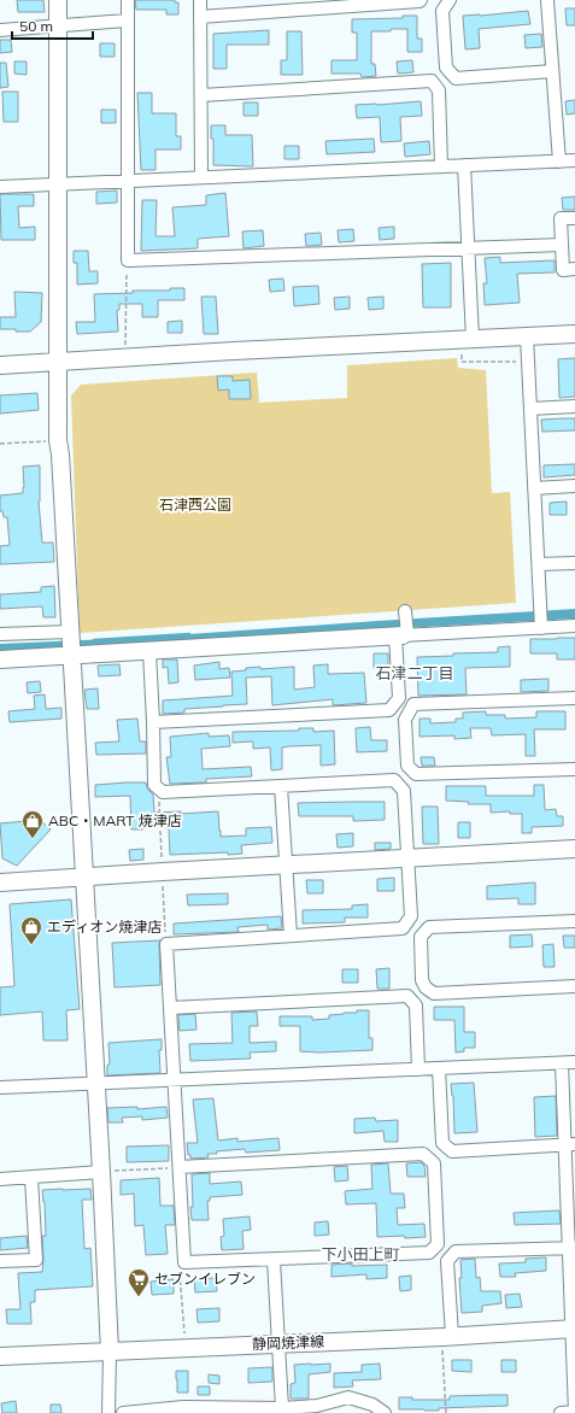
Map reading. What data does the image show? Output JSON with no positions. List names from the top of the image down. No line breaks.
{"streets":{"street":["静岡焼津線"]},"districts":["石津二丁目","下小田上町"],"parks":["石津西公園"],"places":{"shop":["ABC・MART 焼津店","エディオン焼津店"],"supermarket":["セブンイレブン"]},"scale_bar":"50 m"}
